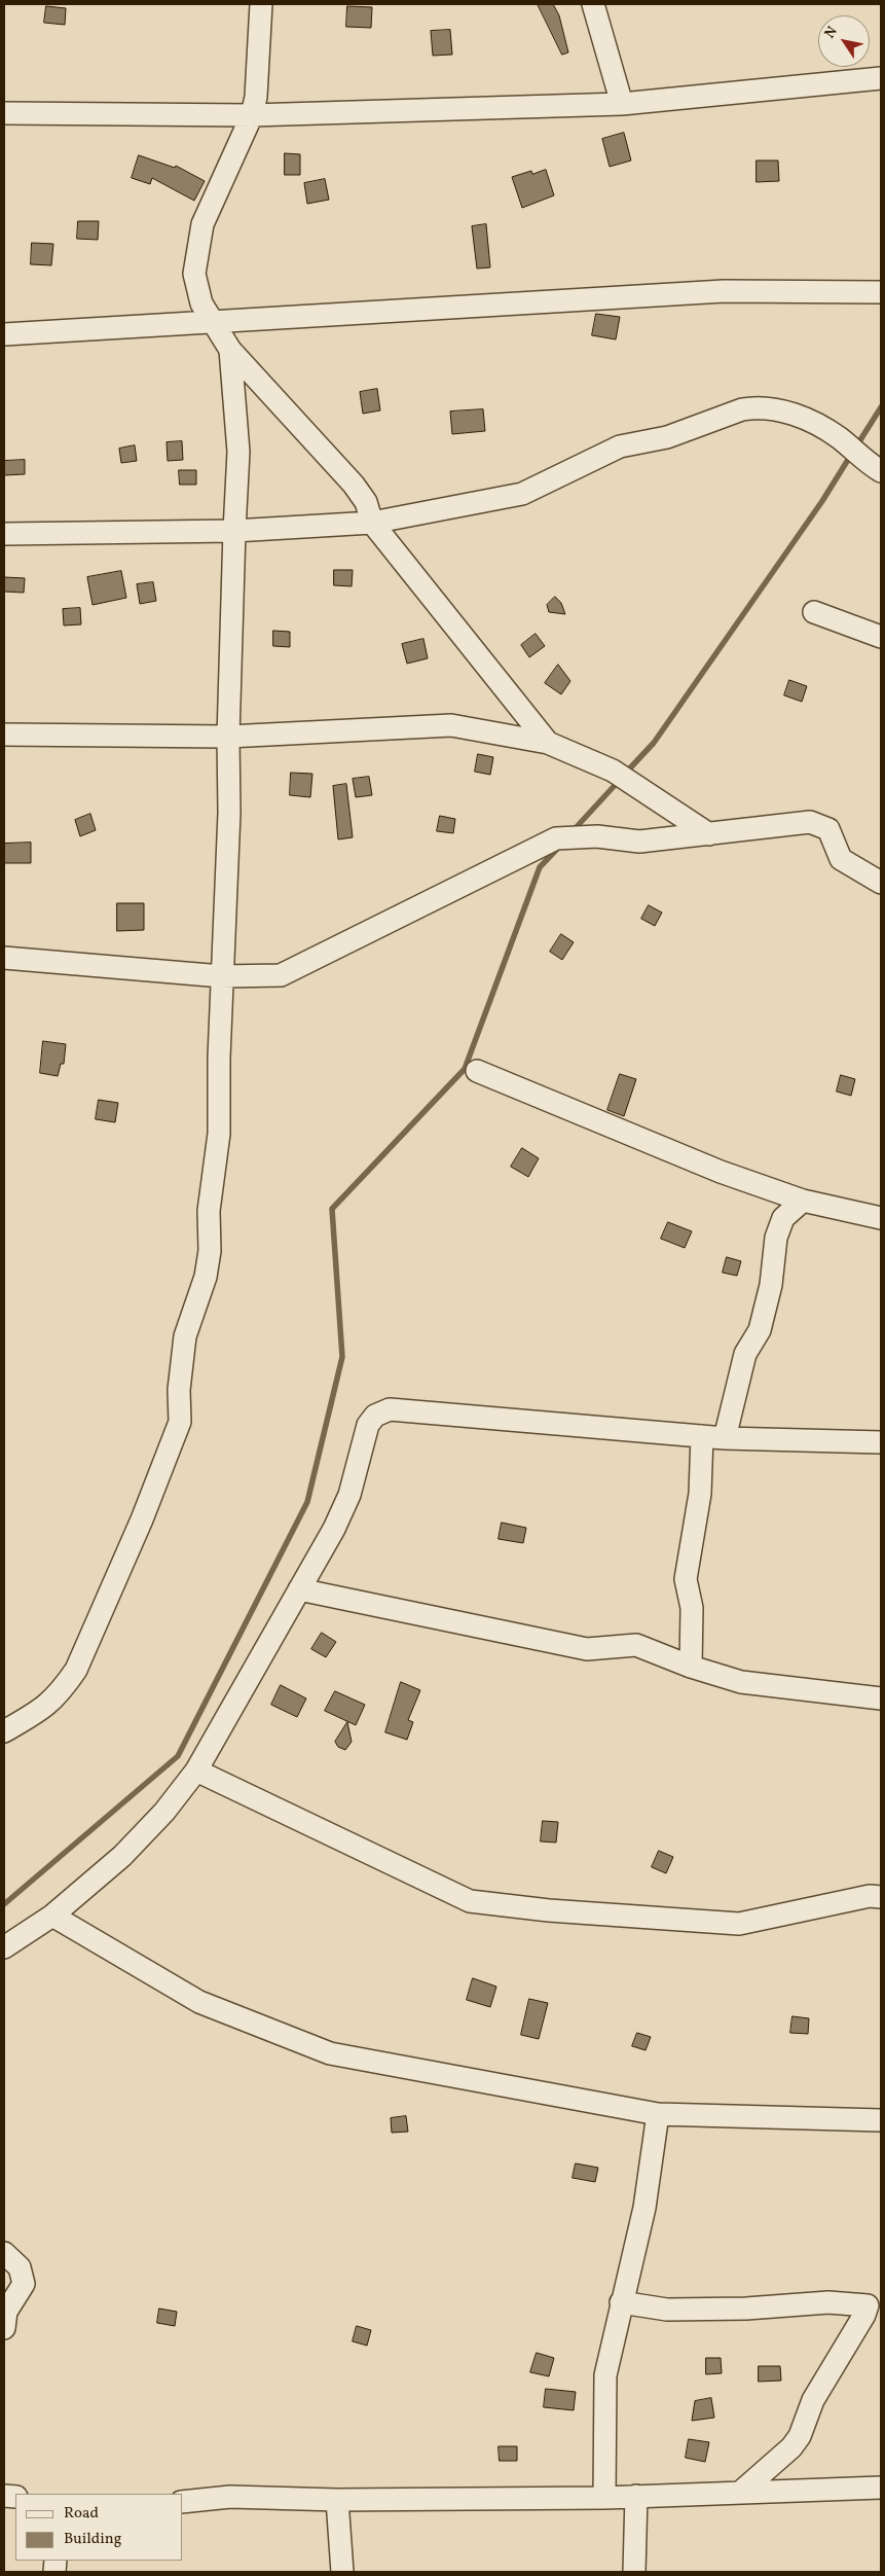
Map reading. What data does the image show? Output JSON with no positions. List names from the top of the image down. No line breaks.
{"legend":["Road","Building"],"north":"top left"}
